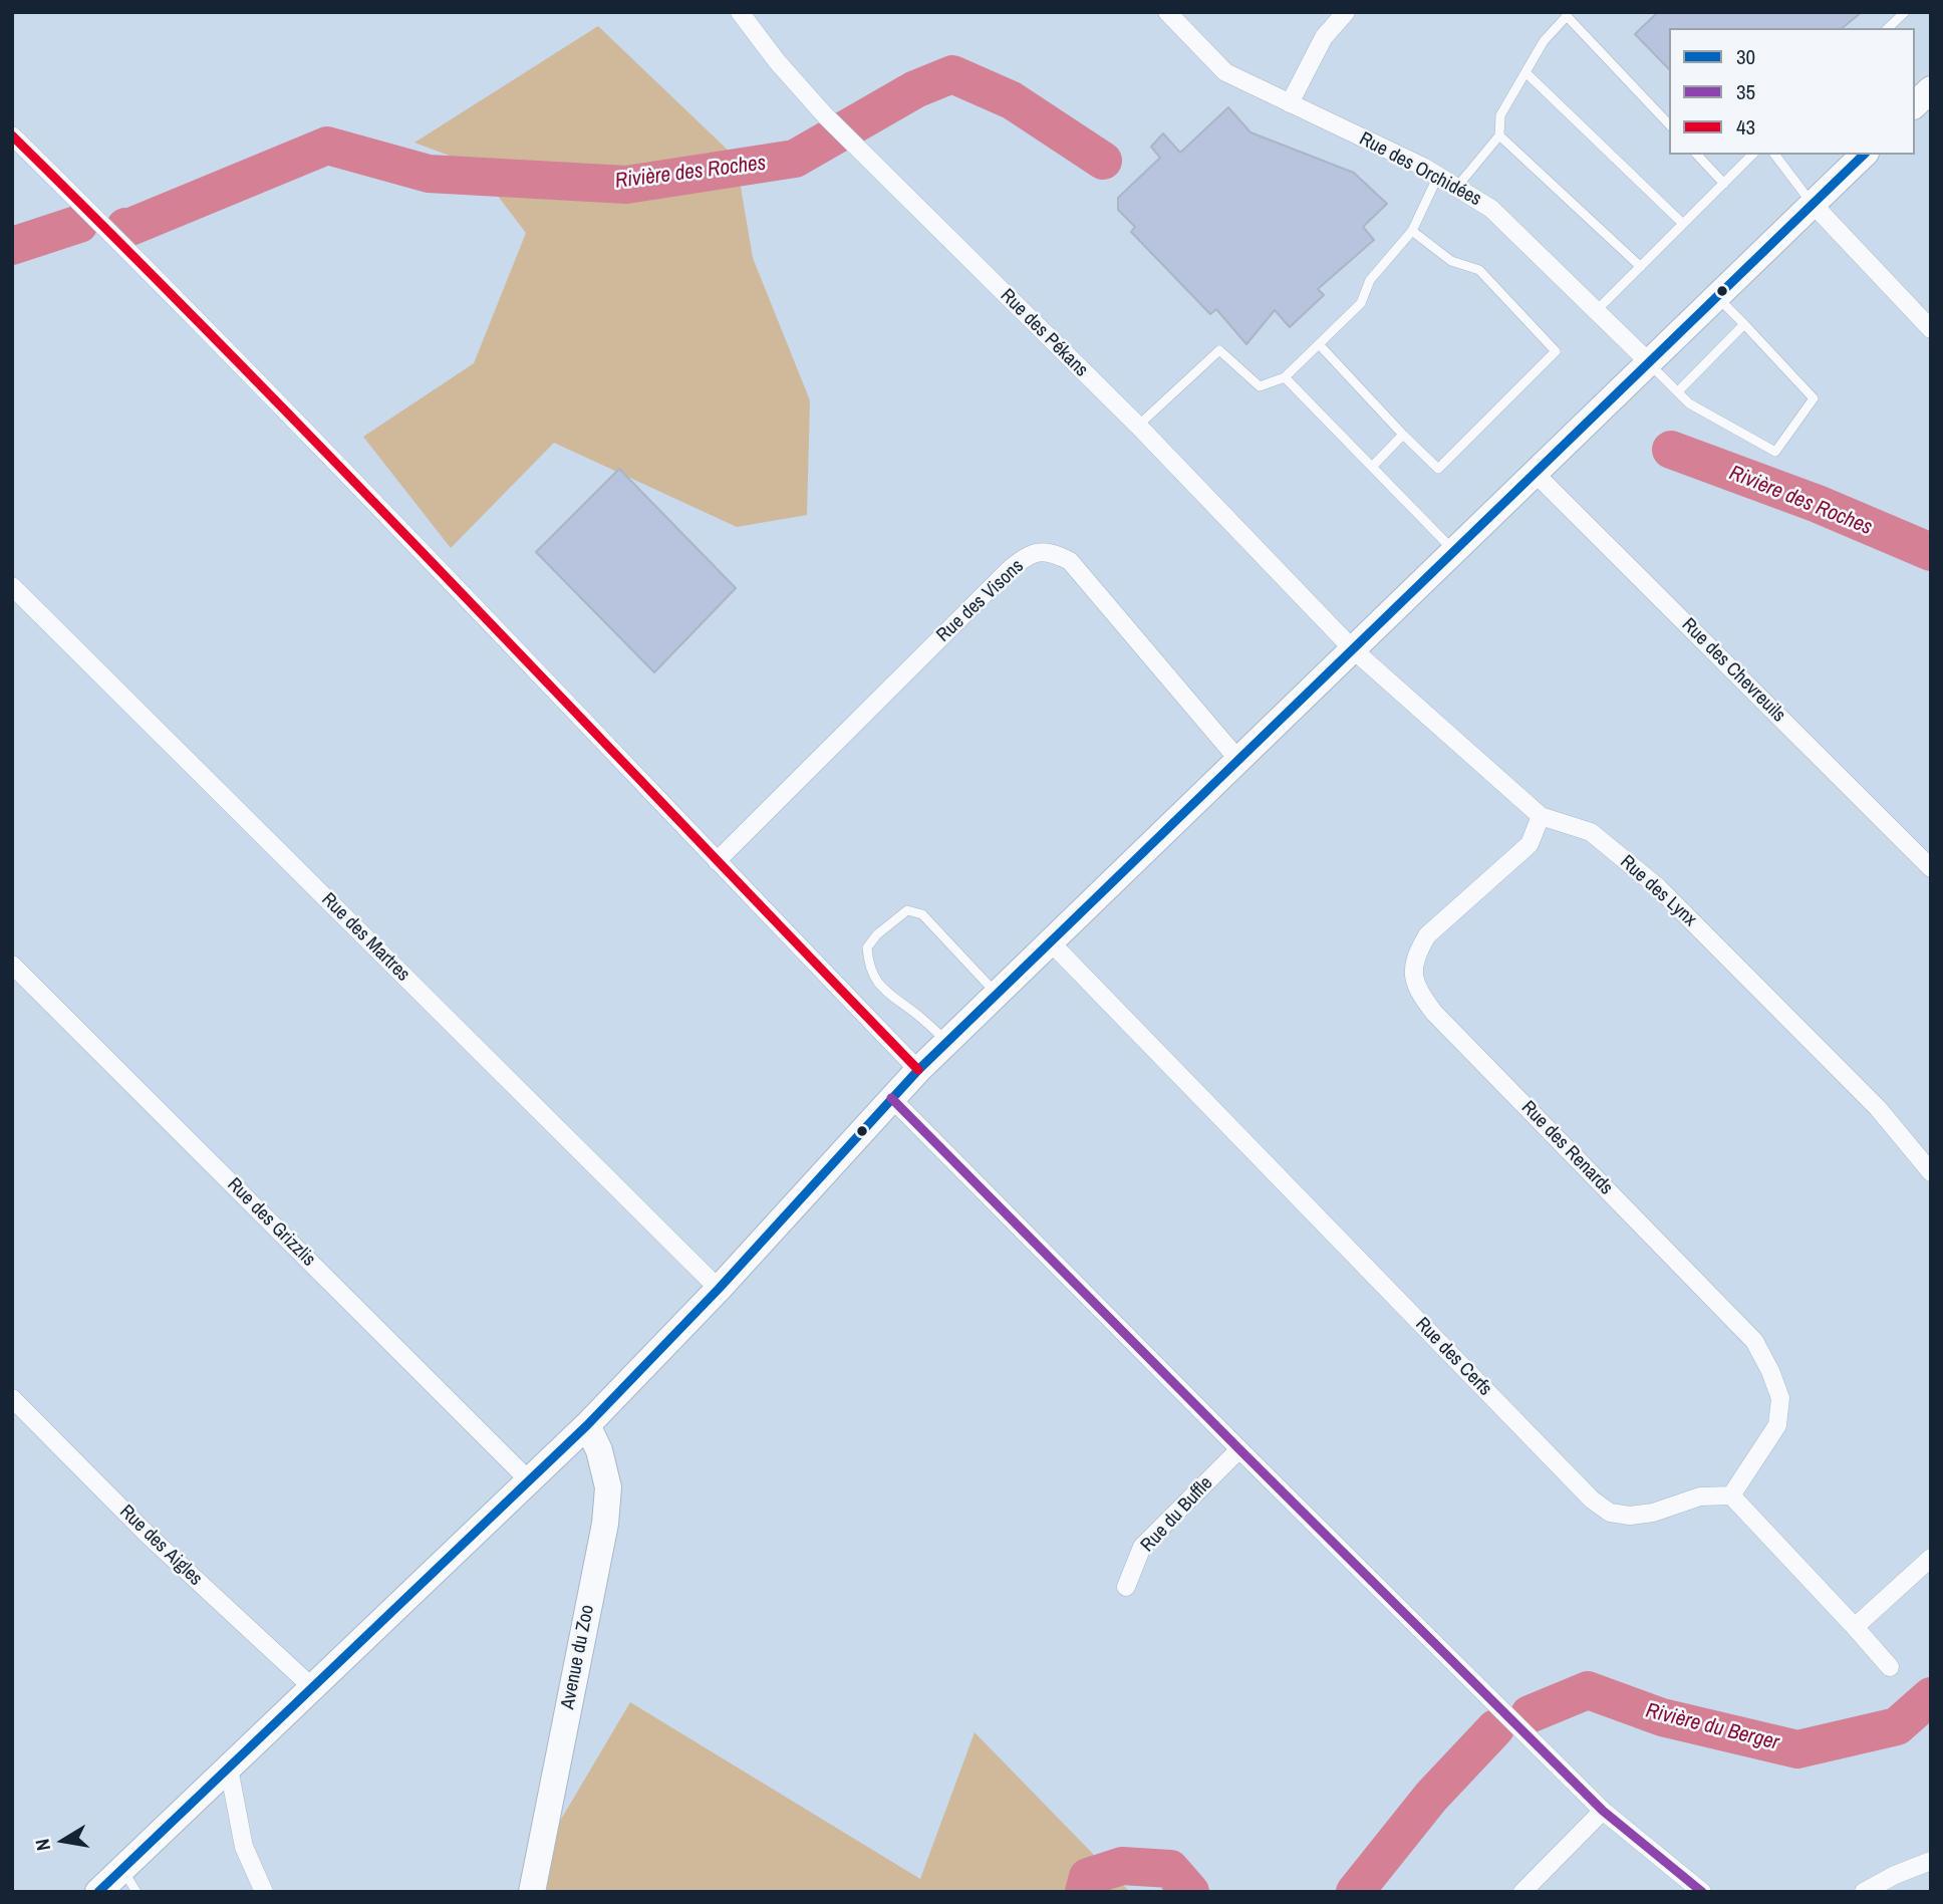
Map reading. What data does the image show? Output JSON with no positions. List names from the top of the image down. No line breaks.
{"streets":{"main road":["Avenue du Zoo"],"street":["Rue des Orchidées","Rue des Pékans","Rue des Visons","Rue des Chevreuils","Rue des Lynx","Rue des Martres","Rue des Renards","Rue des Grizzlis","Rue des Cerfs","Rue du Buffle","Rue des Aigles"]},"crossings":[["Rue des Pékans","Rue des Lynx"],["Rue des Lynx","Rue des Renards"],["Rue des Renards","Rue des Cerfs"]],"water":["Rivière des Roches","Rivière du Berger"],"lines":["transit line 43","transit line 30","transit line 35"],"legend":["30","35","43"],"north":"left"}
